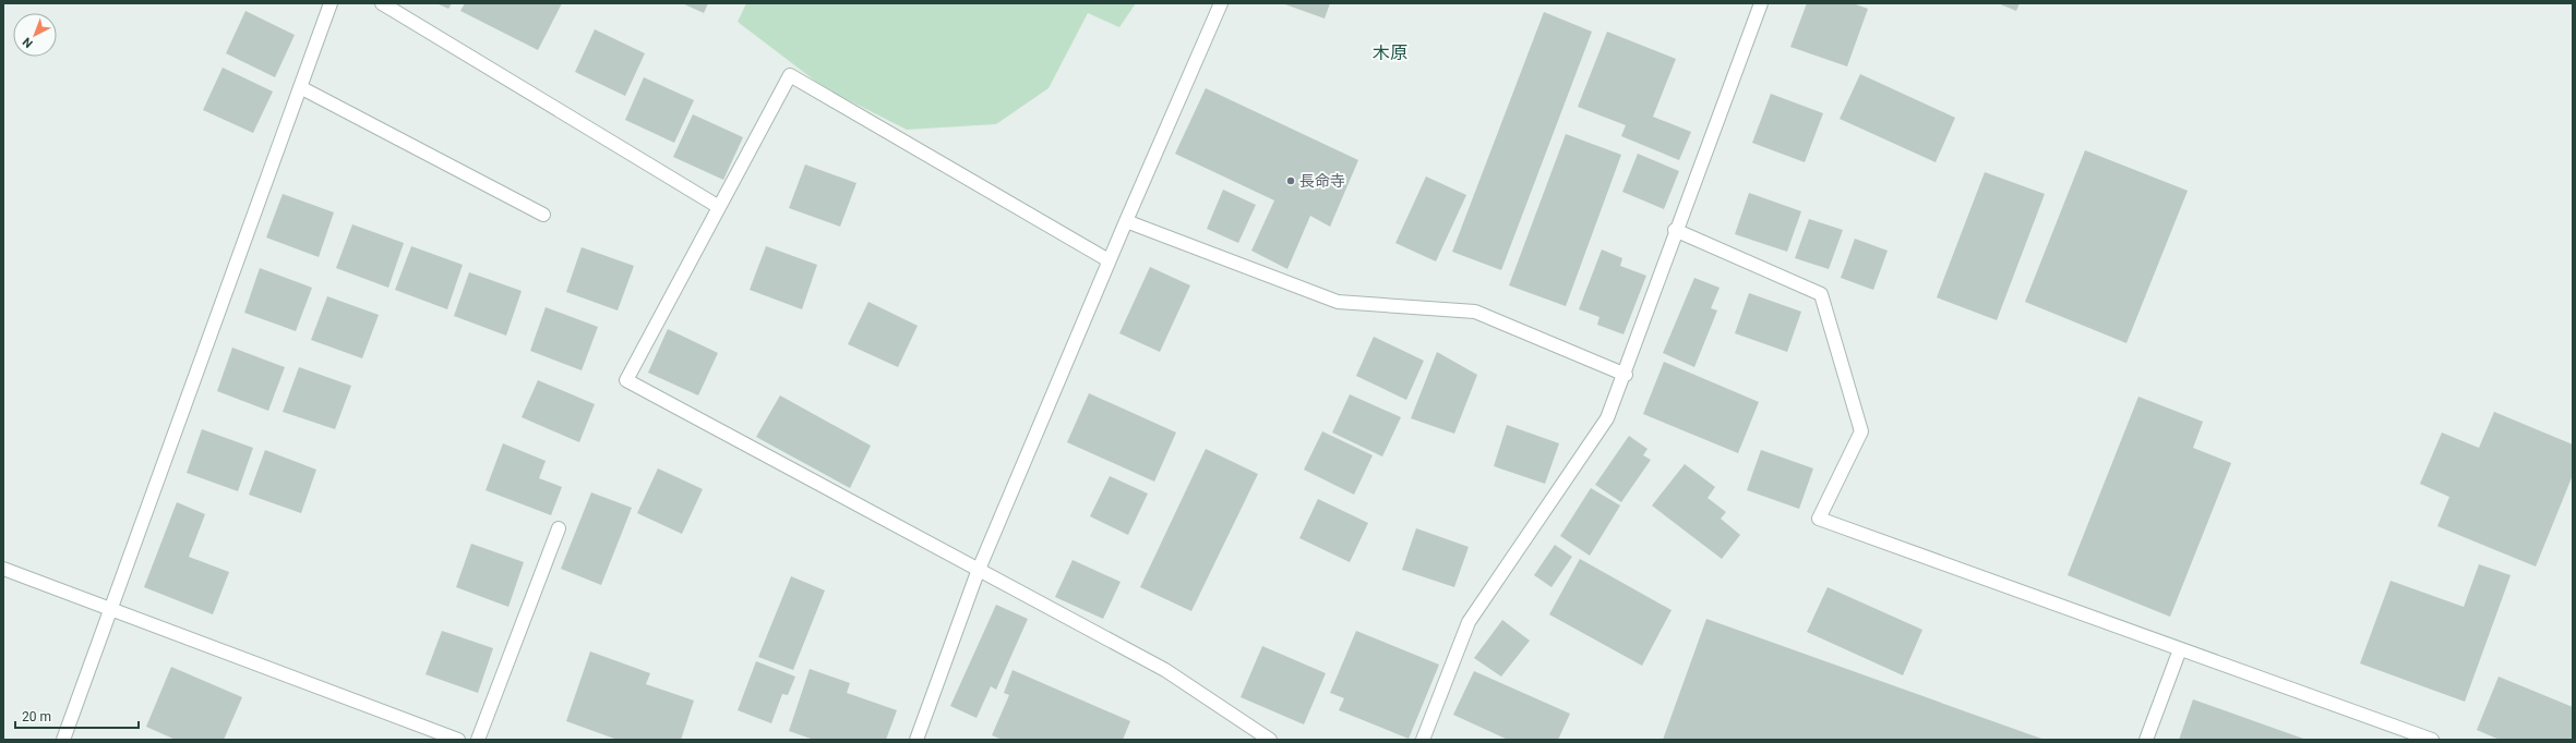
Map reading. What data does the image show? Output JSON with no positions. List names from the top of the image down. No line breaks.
{"districts":["木原"],"places":["長命寺"],"scale_bar":"20 m","north":"bottom left"}
